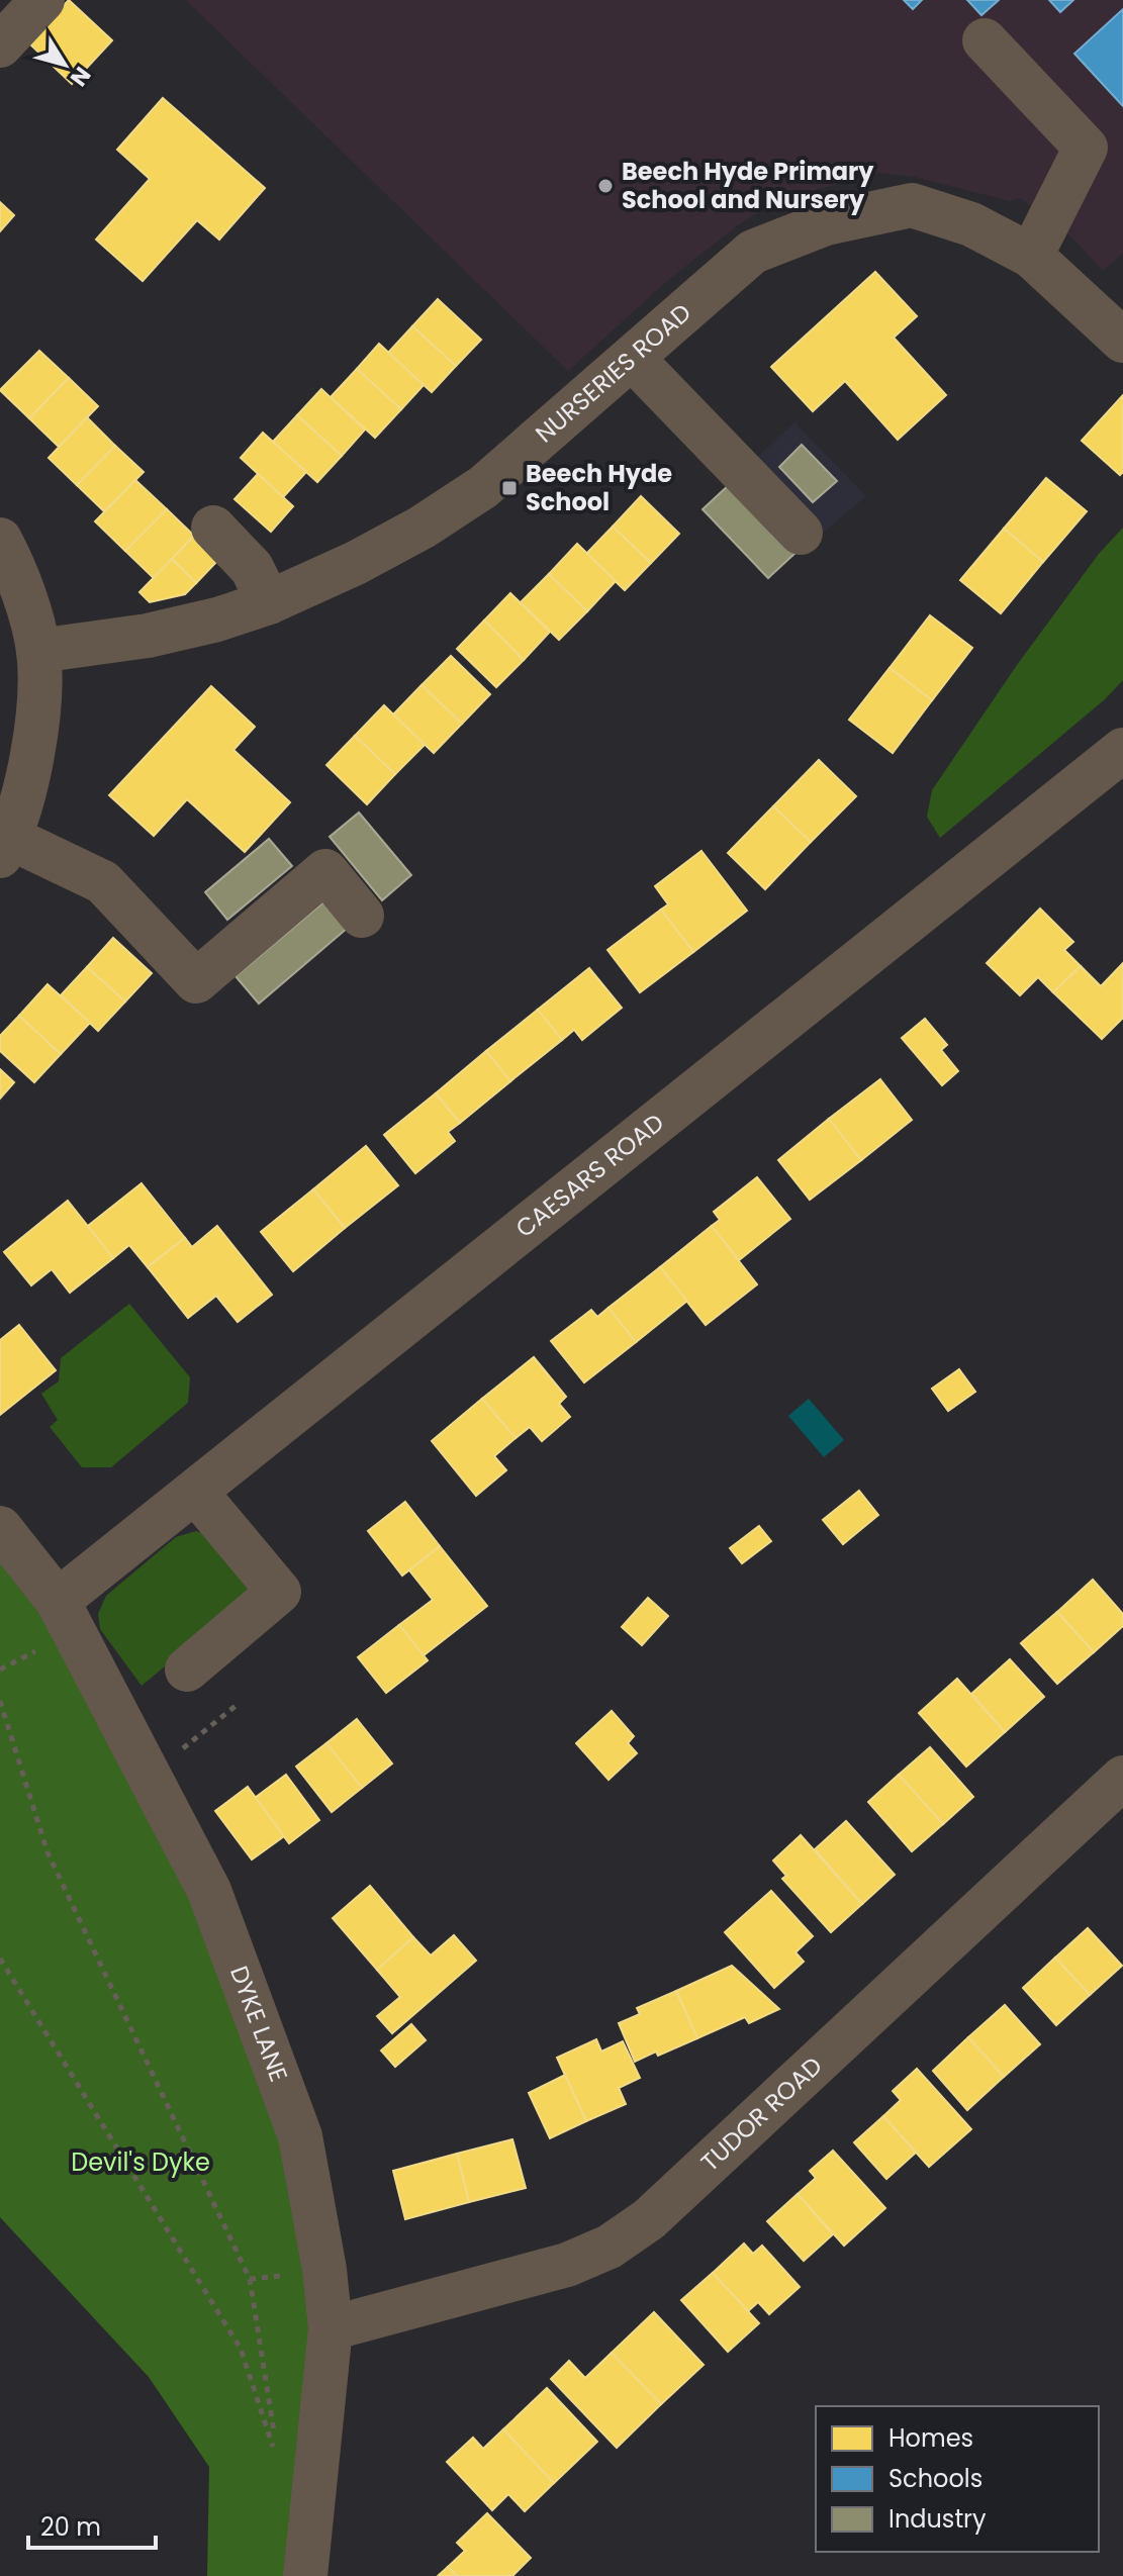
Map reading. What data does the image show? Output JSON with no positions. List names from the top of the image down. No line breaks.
{"streets":{"street":["NURSERIES ROAD","CAESARS ROAD","DYKE LANE","TUDOR ROAD"]},"crossings":[["CAESARS ROAD","DYKE LANE"],["DYKE LANE","TUDOR ROAD"]],"parks":["Devil's Dyke"],"places":{"other":["Beech Hyde Primary School and Nursery"],"transit":["Beech Hyde School"]},"legend":["Homes","Schools","Industry"],"scale_bar":"20 m","north":"bottom right"}
